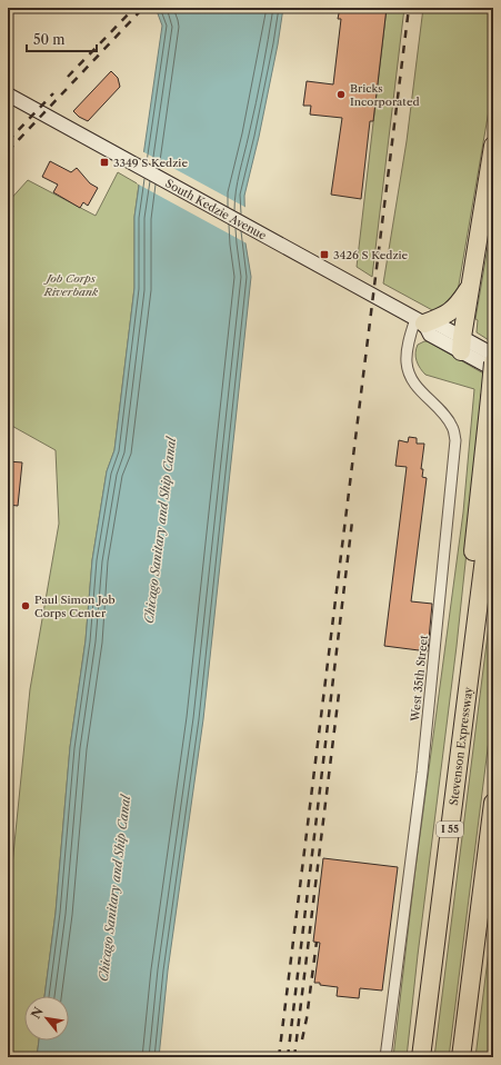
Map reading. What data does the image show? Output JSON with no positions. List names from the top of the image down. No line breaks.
{"streets":{"highway":["Stevenson Expressway","I 55"],"main road":["South Kedzie Avenue"],"street":["West 35th Street"]},"crossings":[["South Kedzie Avenue","West 35th Street"]],"water":["Chicago Sanitary and Ship Canal"],"parks":["Job Corps Riverbank"],"places":{"other":["Bricks Incorporated","Paul Simon Job Corps Center"],"transit":["3349 S Kedzie","3426 S Kedzie"]},"scale_bar":"50 m","north":"top left"}
